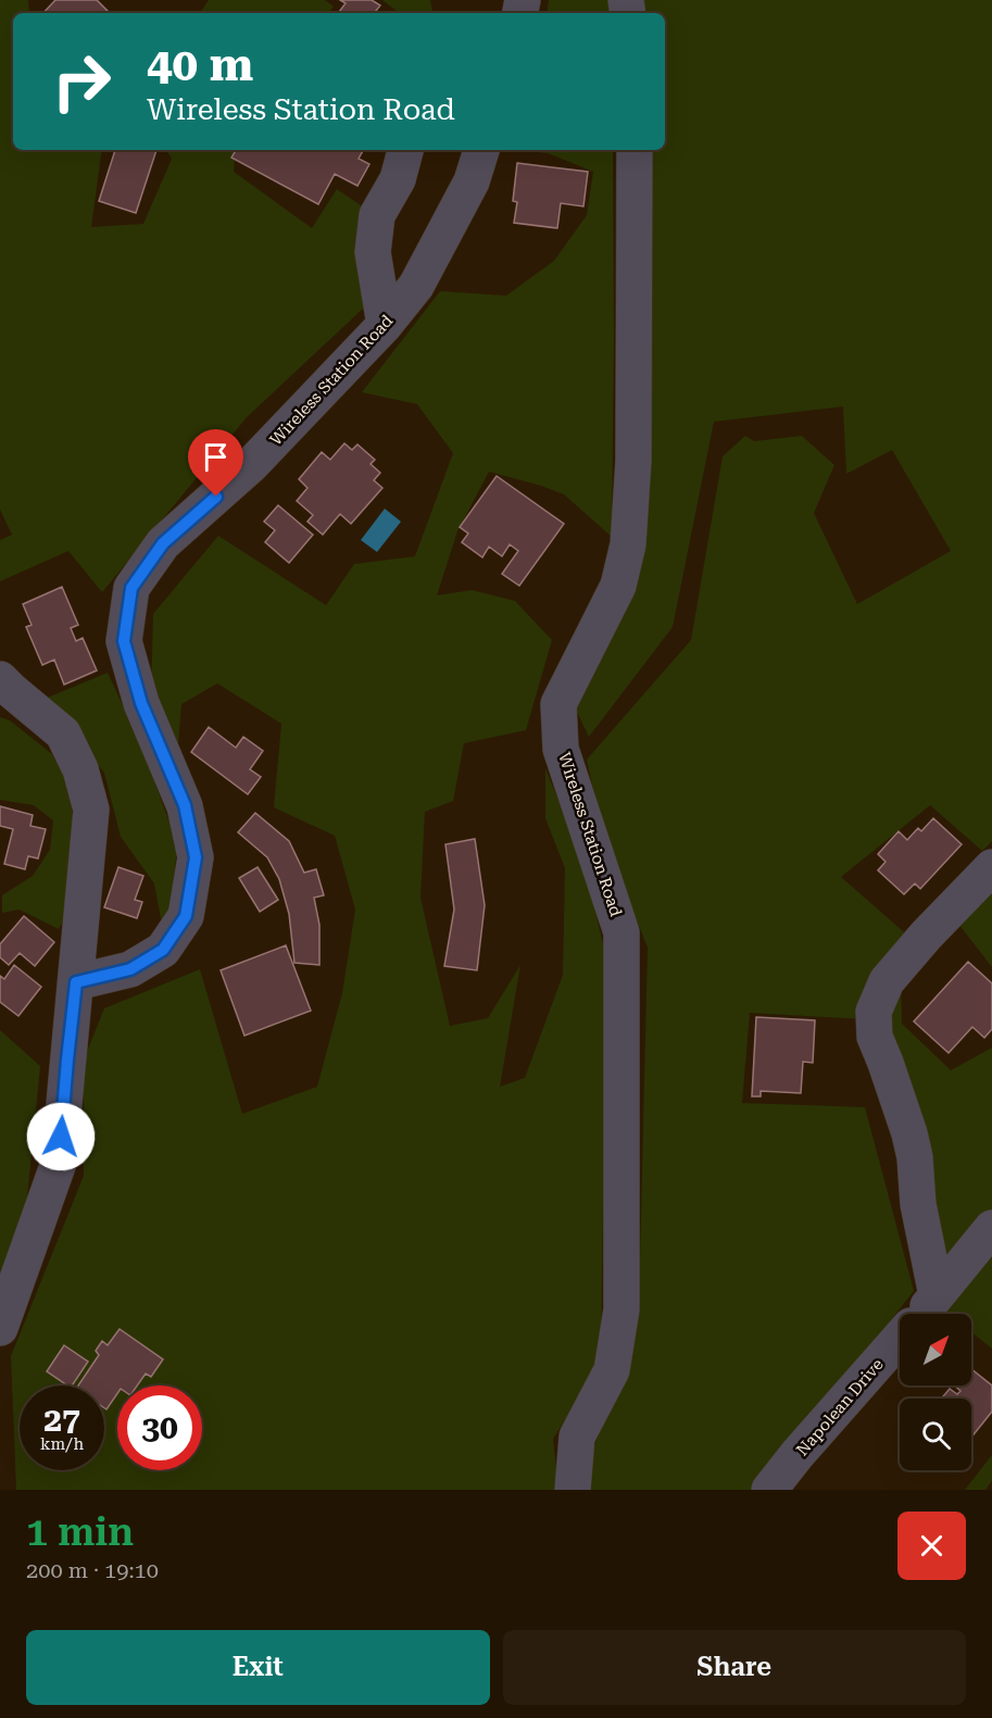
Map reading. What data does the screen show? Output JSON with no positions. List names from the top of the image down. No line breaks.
{"streets":{"street":["Wireless Station Road","Napolean Drive"]},"north":"top right","page":{"turn":["40 m","Wireless Station Road"],"speed":"27 km/h","limit":"30","heading":["1 min","200 m · 19:10"],"buttons":["Exit","Share"]}}
